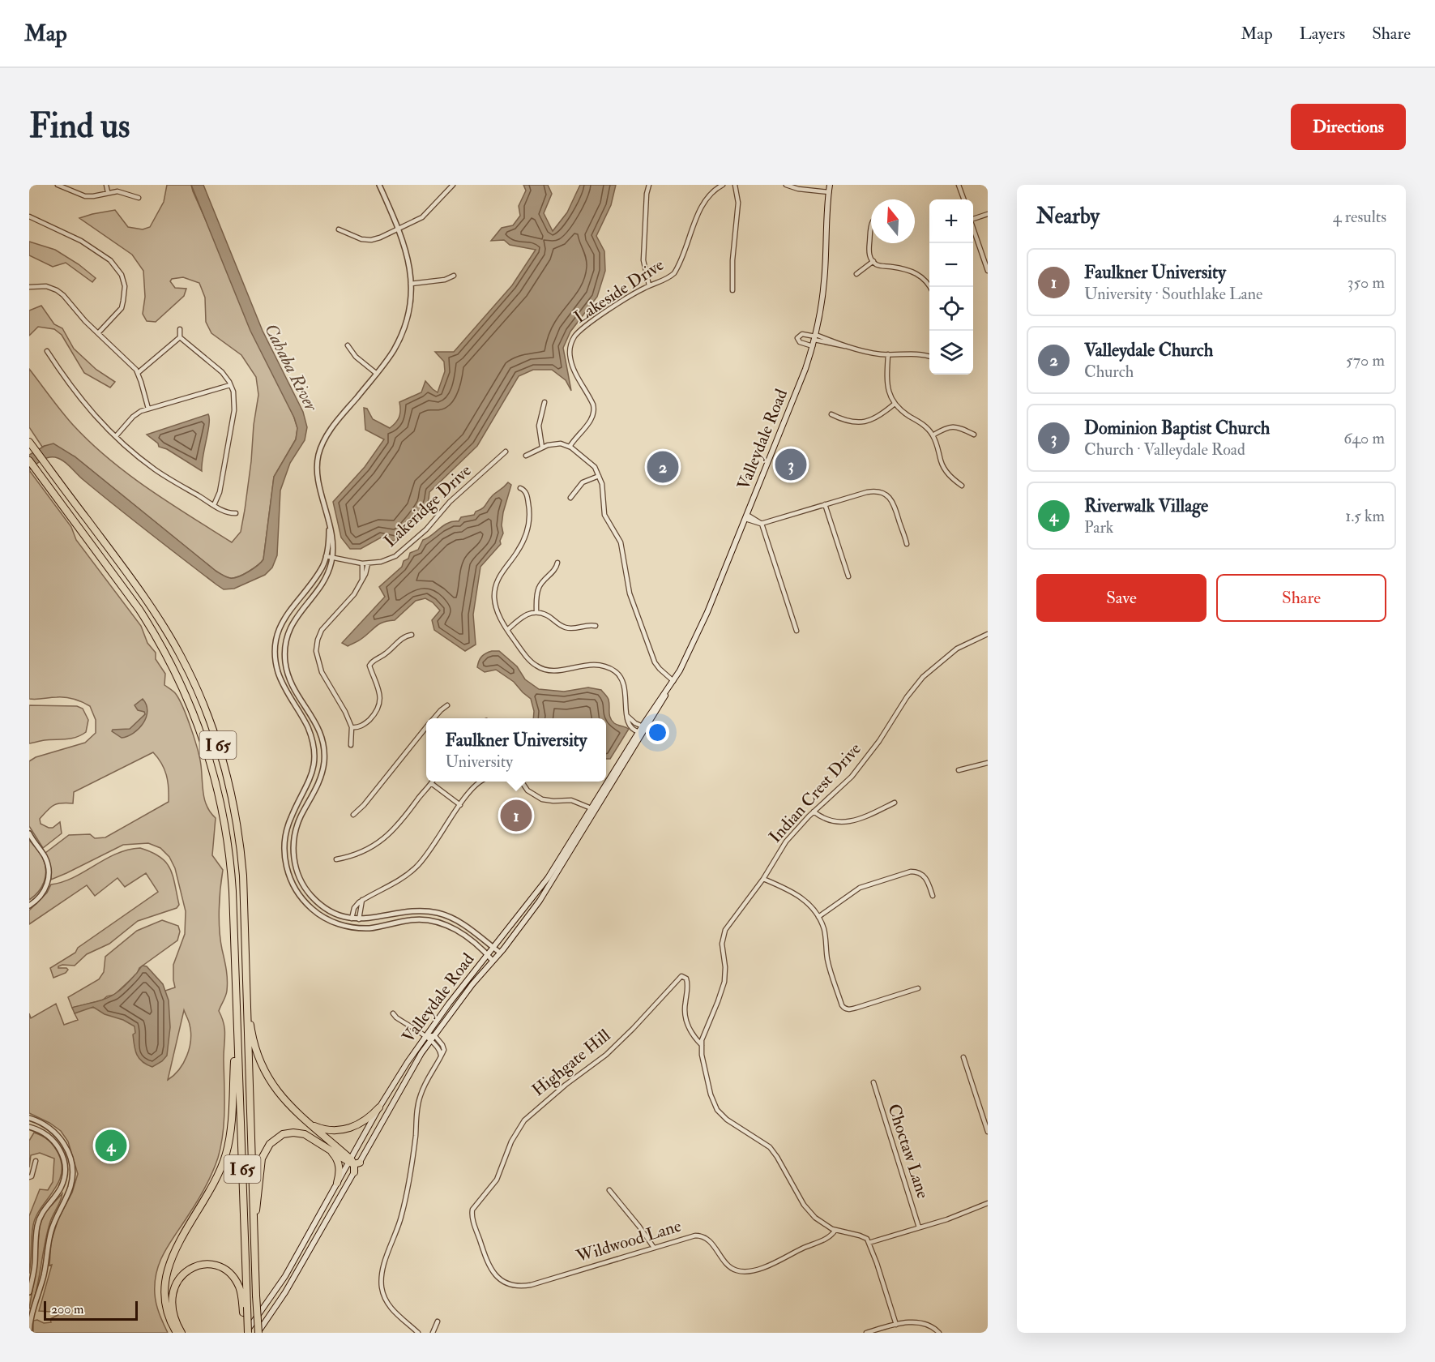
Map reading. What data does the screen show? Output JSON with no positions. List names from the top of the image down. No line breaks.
{"streets":{"highway":["I 65"],"main road":["Valleydale Road"],"street":["Lakeside Drive","Lakeridge Drive","Indian Crest Drive","Highgate Hill","Choctaw Lane","Wildwood Lane"]},"crossings":[["Valleydale Road","I 65"],["Indian Crest Drive","Highgate Hill"],["Indian Crest Drive","Wildwood Lane"],["Highgate Hill","Wildwood Lane"]],"water":["Cahaba River"],"scale_bar":"200 m","north":"top","page":{"header":"Map","nav":["Map","Layers","Share"],"buttons":["Directions",["Save","Share"]],"title":"Find us","heading":["Nearby","4 results"],"map_buttons":["+","−"],"list":[{"mark":"1","name":"Faulkner University","note":"University · Southlake Lane","value":"350 m"},{"mark":"2","name":"Valleydale Church","note":"Church","value":"570 m"},{"mark":"3","name":"Dominion Baptist Church","note":"Church · Valleydale Road","value":"640 m"},{"mark":"4","name":"Riverwalk Village","note":"Park","value":"1.5 km"}],"pins":["3","2","1","4"],"popup":["Faulkner University","University"],"scale":"200 m"}}
